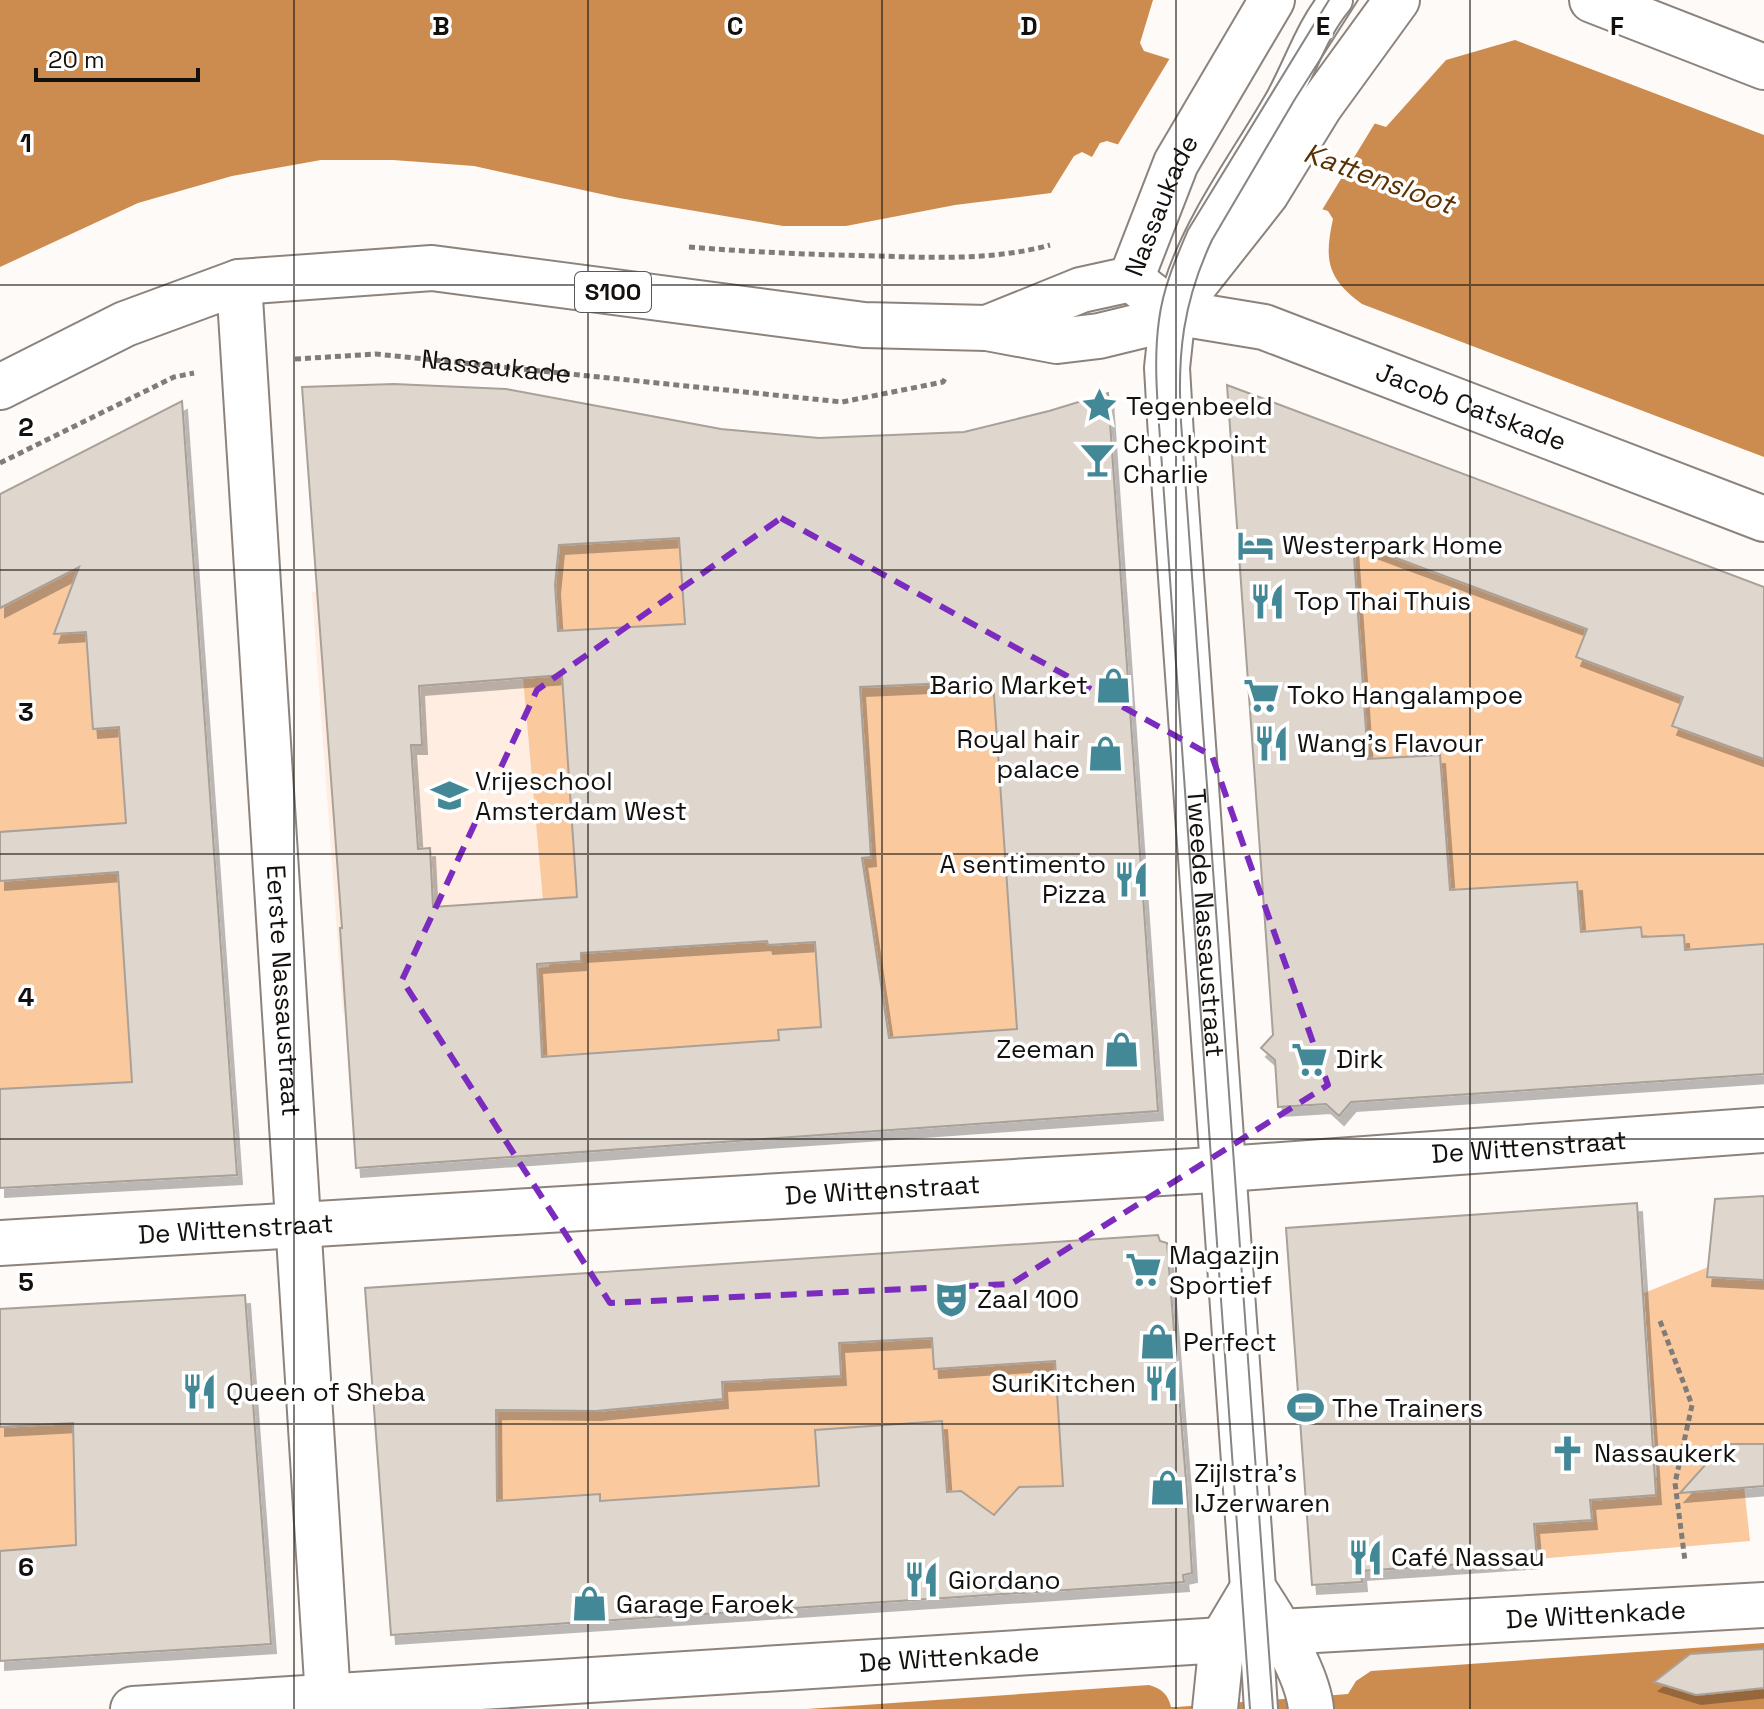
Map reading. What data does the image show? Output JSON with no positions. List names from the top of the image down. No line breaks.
{"streets":{"street":["Nassaukade","S100","Jacob Catskade","Tweede Nassaustraat","Eerste Nassaustraat","De Wittenstraat","De Wittenkade"]},"crossings":[["Nassaukade","Jacob Catskade"],["Nassaukade","Tweede Nassaustraat"],["Nassaukade","Eerste Nassaustraat"],["Jacob Catskade","Tweede Nassaustraat"],["Tweede Nassaustraat","De Wittenstraat"],["Tweede Nassaustraat","De Wittenkade"],["Eerste Nassaustraat","De Wittenstraat"],["Eerste Nassaustraat","De Wittenkade"]],"water":["Kattensloot"],"places":{"place":["Tegenbeeld"],"bar":["Checkpoint Charlie"],"hotel":["Westerpark Home"],"restaurant":["Top Thai Thuis","Wang's Flavour","A sentimento Pizza","SuriKitchen","Queen of Sheba","Café Nassau","Giordano"],"shop":["Bario Market","Royal hair palace","Zeeman","Perfect","Zijlstra's IJzerwaren","Garage Faroek"],"supermarket":["Toko Hangalampoe","Dirk","Magazijn Sportief"],"school or university":["Vrijeschool Amsterdam West"],"theatre":["Zaal 100"],"sports":["The Trainers"],"church":["Nassaukerk"]},"scale_bar":"20 m","grid":{"columns":["B","C","D","E","F"],"rows":["1","2","3","4","5","6"]}}
